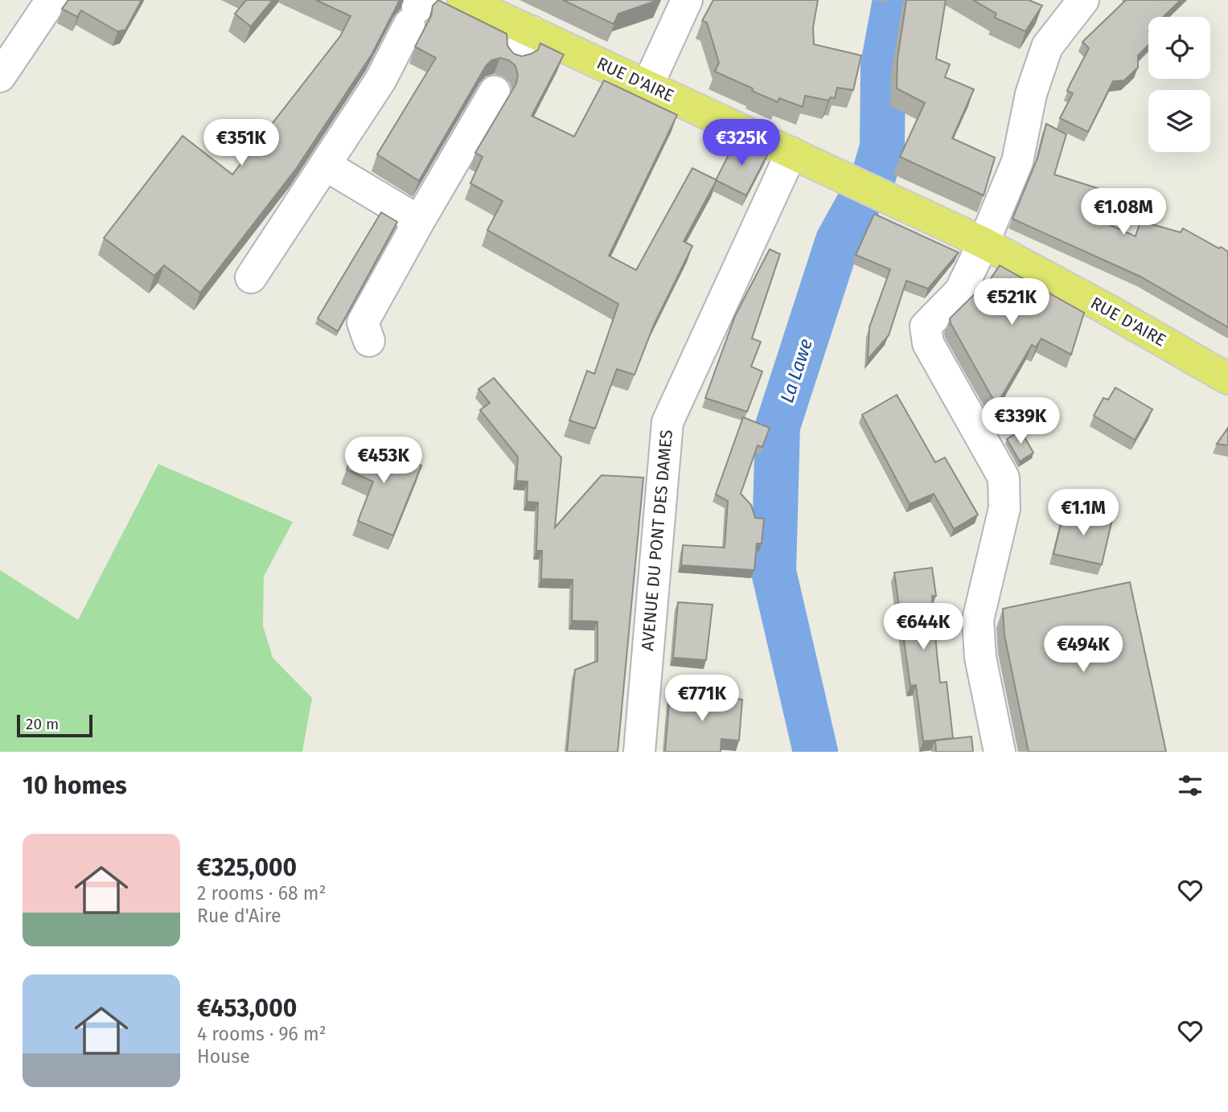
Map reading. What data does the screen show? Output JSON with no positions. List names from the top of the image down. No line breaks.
{"streets":{"main road":["RUE D'AIRE"],"street":["AVENUE DU PONT DES DAMES"]},"crossings":[["RUE D'AIRE","AVENUE DU PONT DES DAMES"]],"water":["La Lawe"],"scale_bar":"20 m","page":{"price":["€351K","€325K","€1.08M","€521K","€339K","€453K","€1.1M","€644K","€494K","€771K"],"scale":"20 m","heading":"10 homes","list":[{"name":"€325,000","note":"2 rooms · 68 m² · Rue d'Aire"},{"name":"€453,000","note":"4 rooms · 96 m² · House"}]}}
